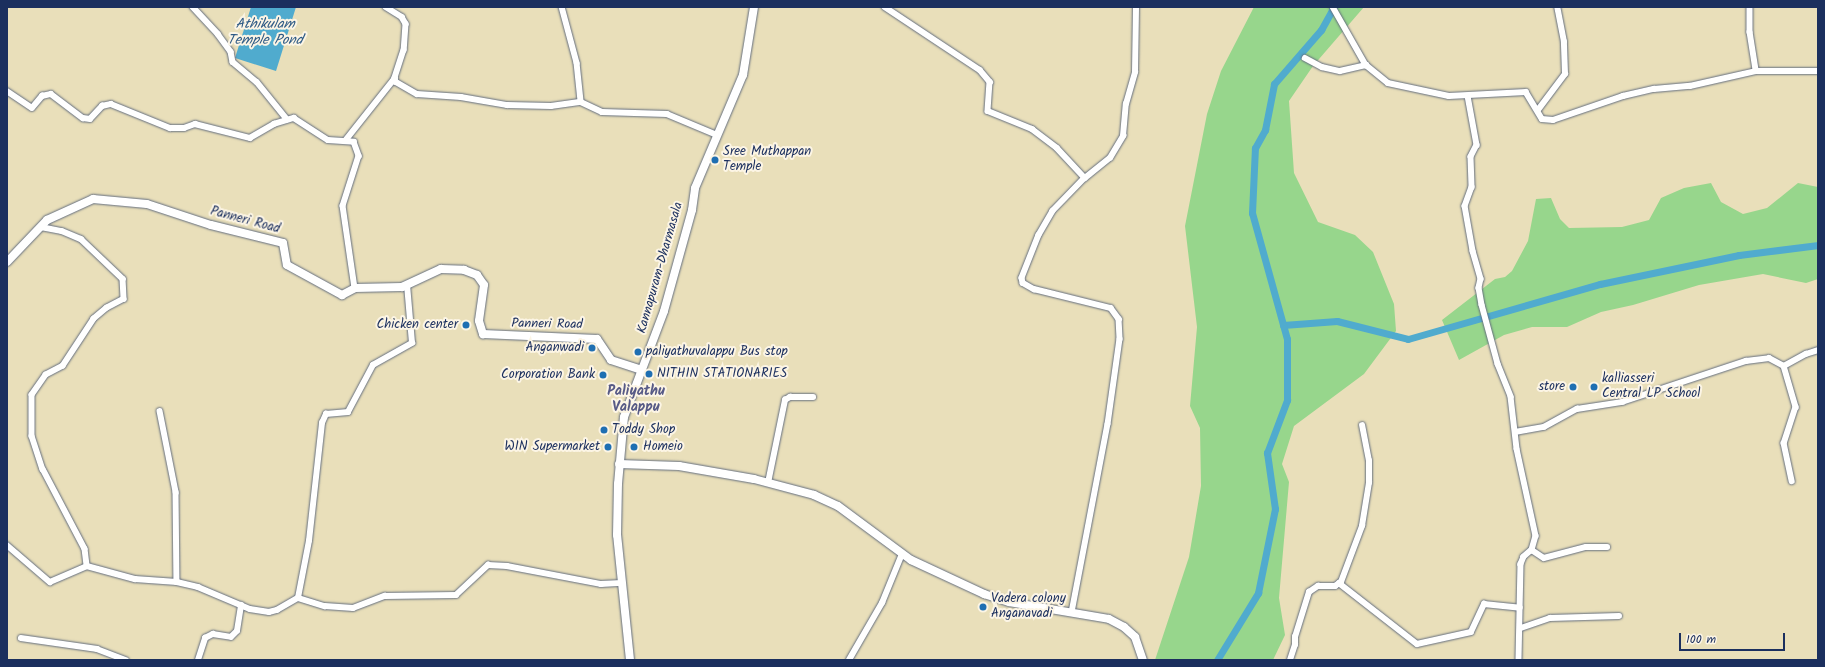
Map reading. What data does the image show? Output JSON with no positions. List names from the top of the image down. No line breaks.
{"streets":{"main road":["Panneri Road","Kannapuram-Dharmasala"]},"crossings":[["Panneri Road","Kannapuram-Dharmasala"]],"districts":["Paliyathu Valappu"],"water":["Athikulam Temple Pond"],"places":["Sree Muthappan Temple","Chicken center","Anganwadi","paliyathuvalappu Bus stop","NITHIN STATIONARIES","Corporation Bank","store","kalliasseri Central LP School","Toddy Shop","WIN Supermarket","Homeio","Vadera colony Anganavadi"],"scale_bar":"100 m"}
